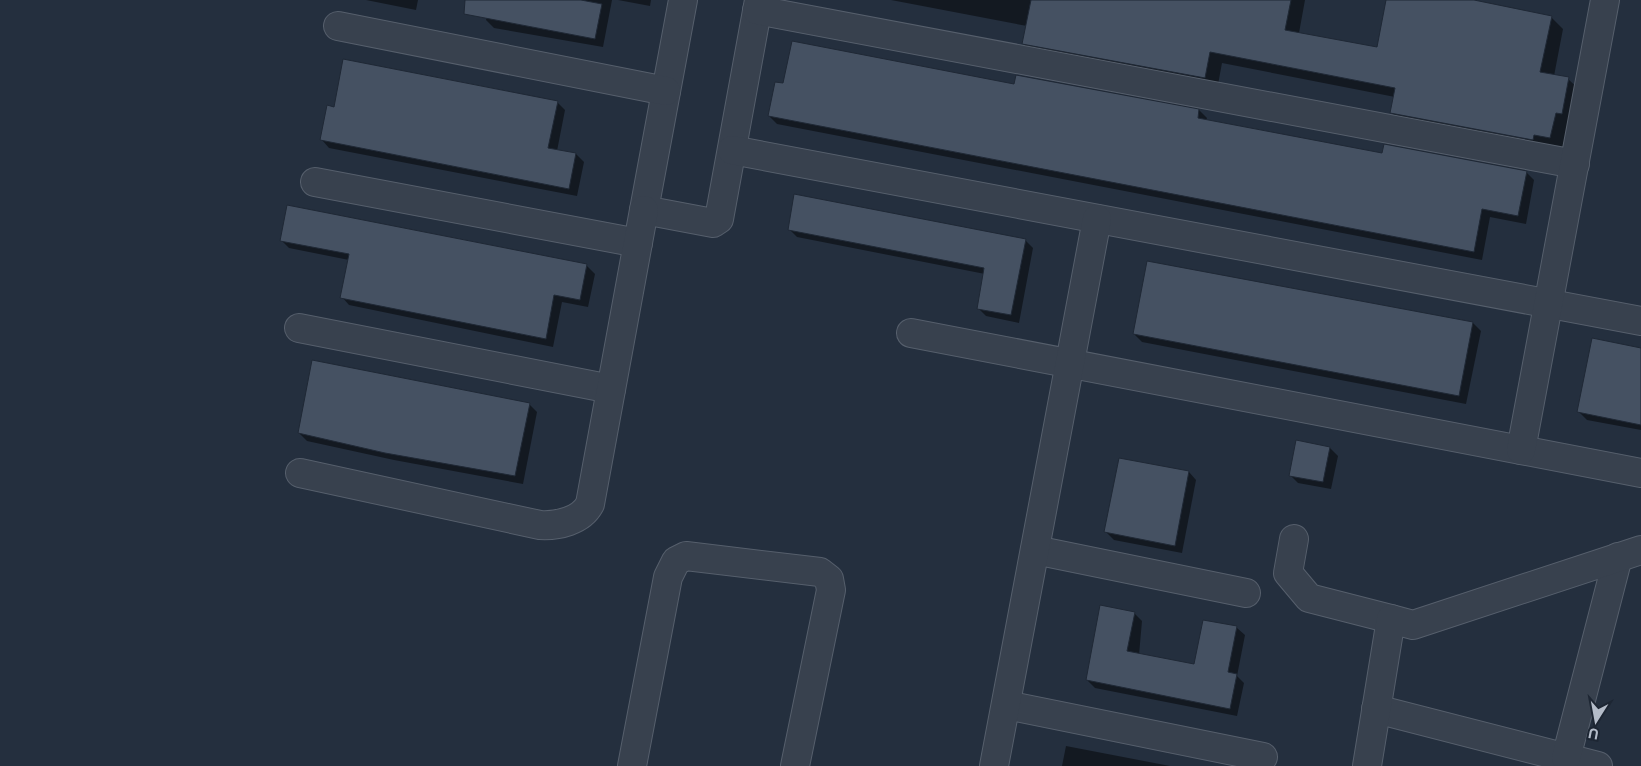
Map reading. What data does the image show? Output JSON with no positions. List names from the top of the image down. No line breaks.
{"north":"bottom"}
